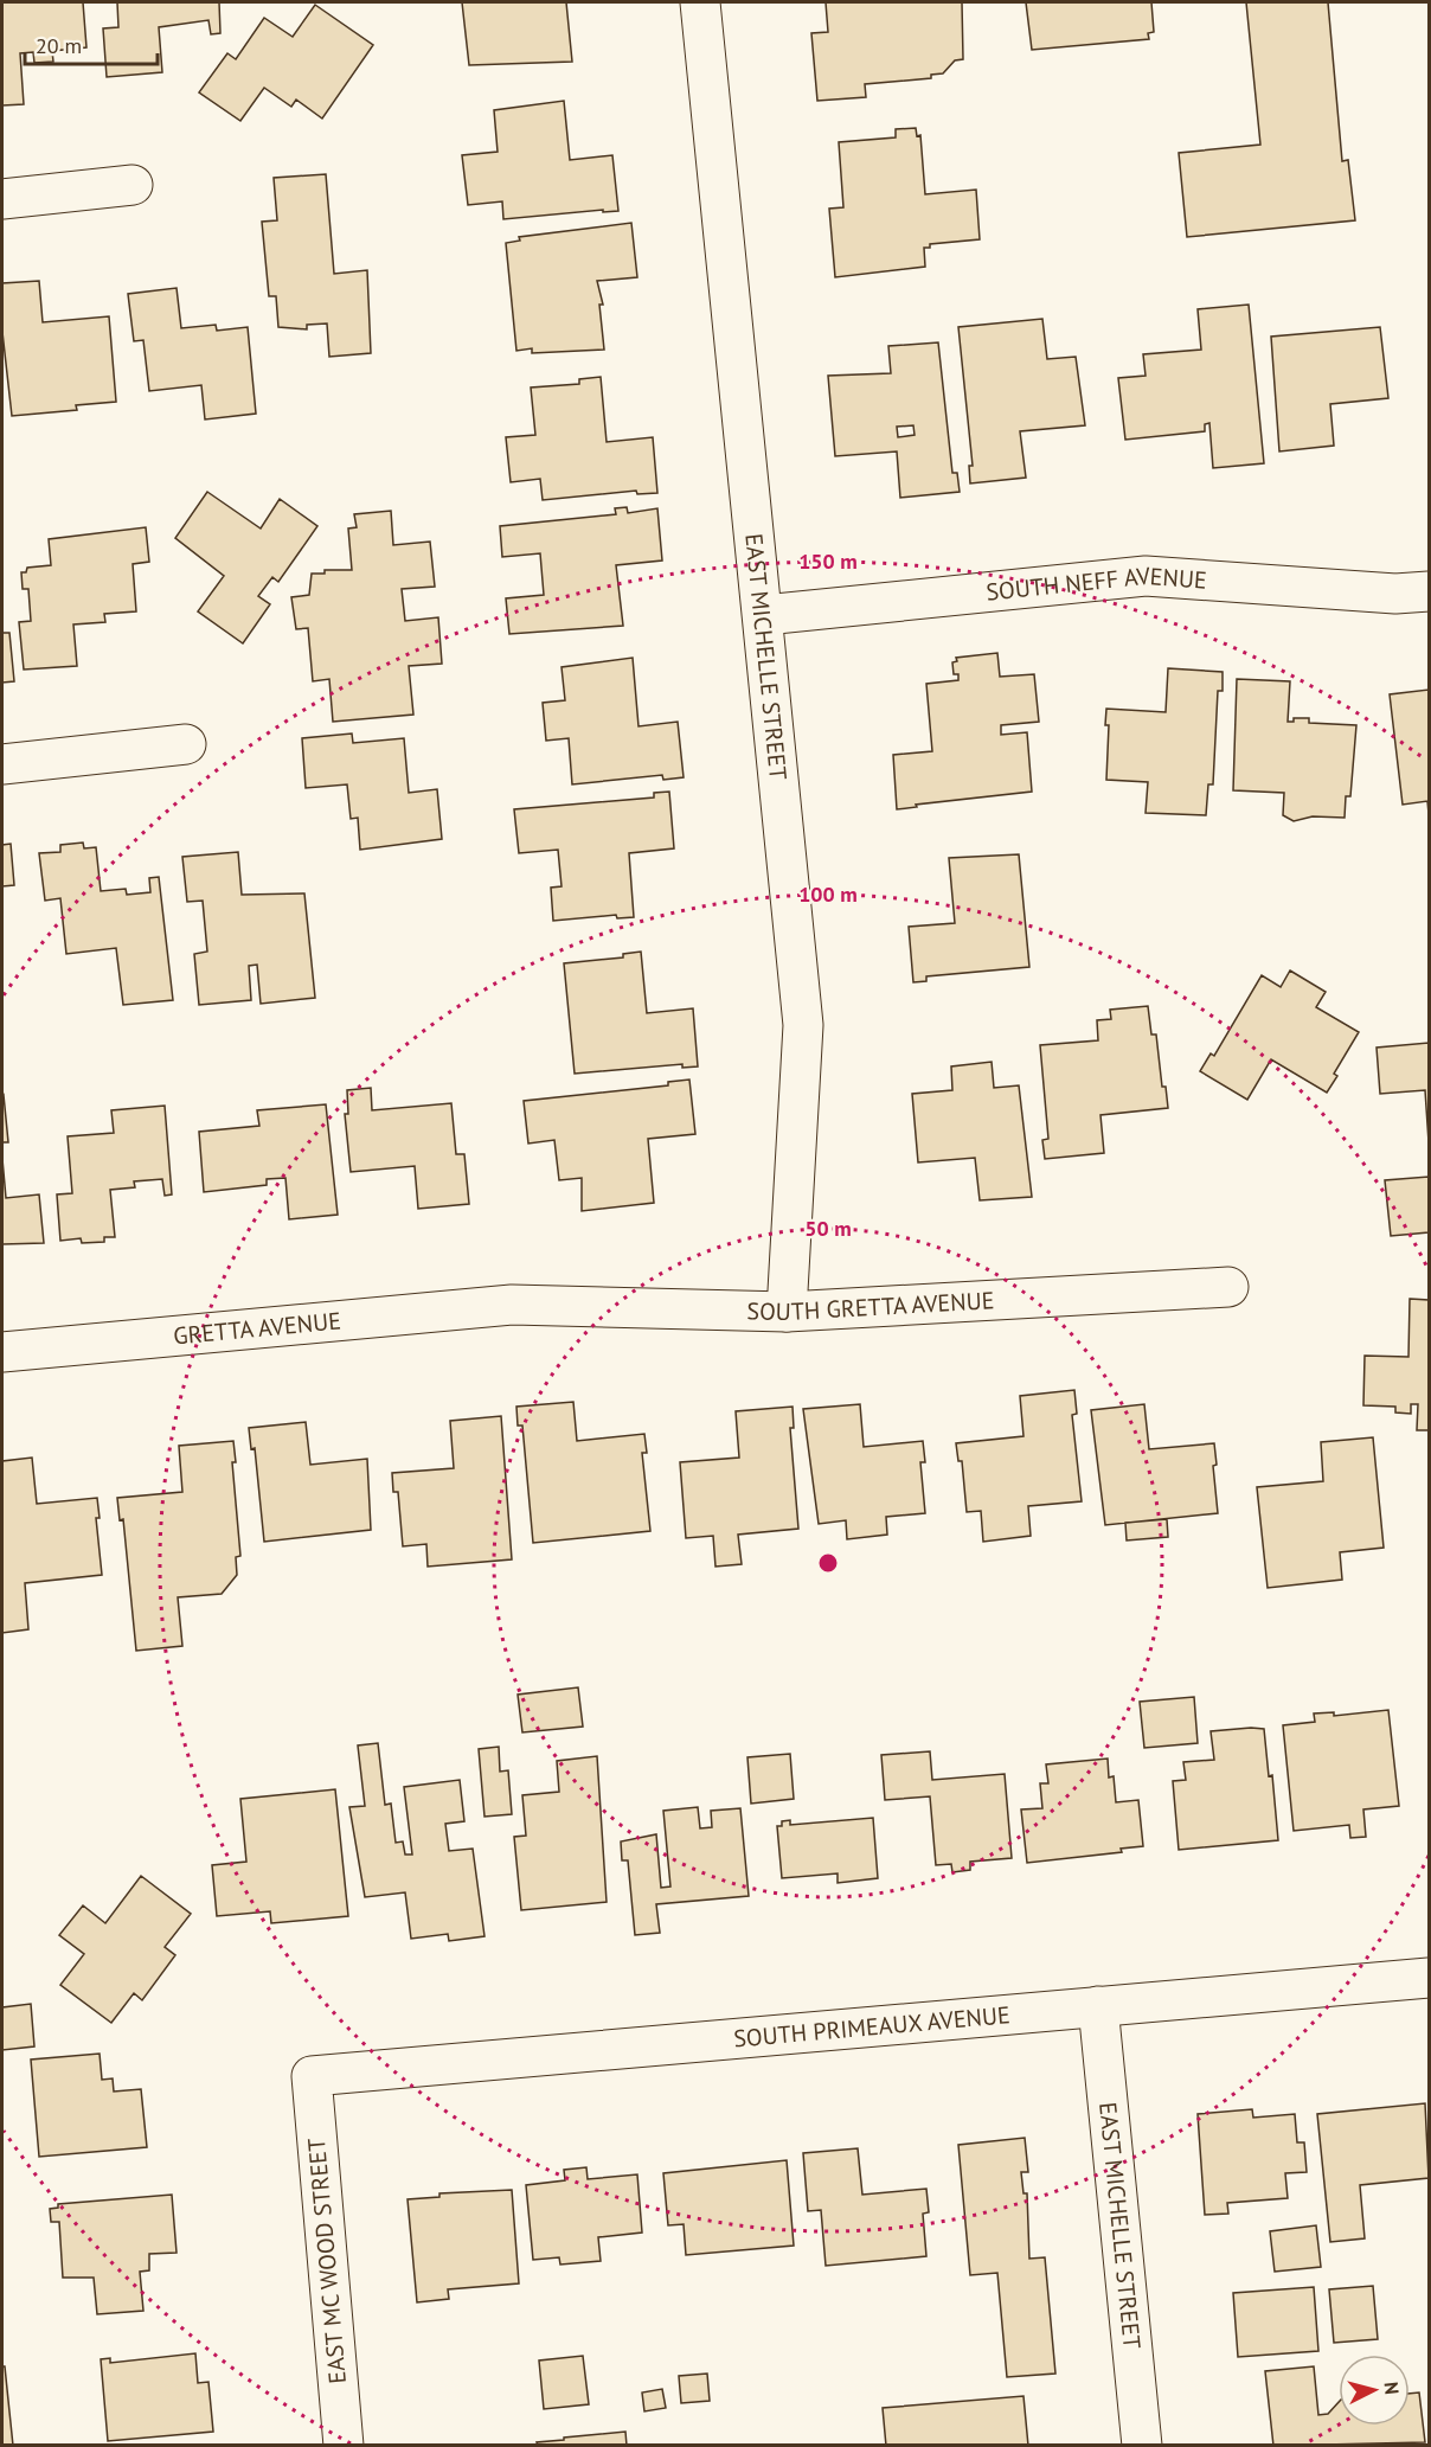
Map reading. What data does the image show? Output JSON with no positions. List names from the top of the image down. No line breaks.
{"streets":{"street":["SOUTH NEFF AVENUE","EAST MICHELLE STREET","SOUTH GRETTA AVENUE","GRETTA AVENUE","SOUTH PRIMEAUX AVENUE","EAST MC WOOD STREET"]},"crossings":[["SOUTH NEFF AVENUE","EAST MICHELLE STREET"],["EAST MICHELLE STREET","SOUTH GRETTA AVENUE"],["EAST MICHELLE STREET","SOUTH PRIMEAUX AVENUE"],["SOUTH GRETTA AVENUE","GRETTA AVENUE"],["SOUTH PRIMEAUX AVENUE","EAST MC WOOD STREET"]],"scale_bar":"20 m","north":"right","rings":["150 m","100 m","50 m"]}
